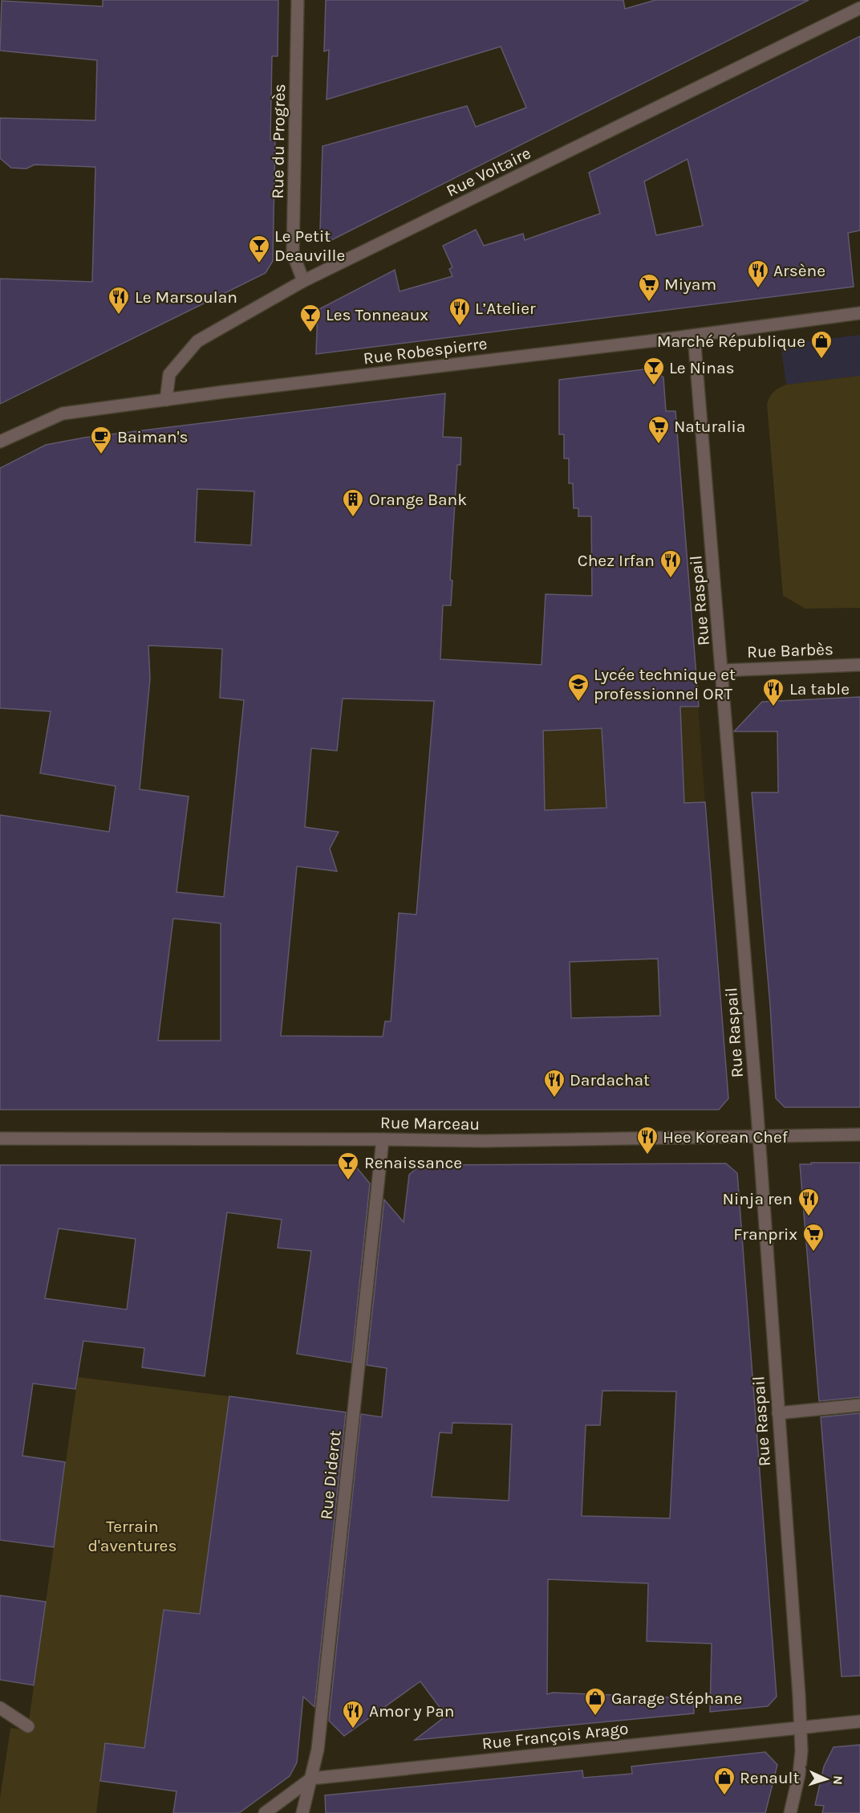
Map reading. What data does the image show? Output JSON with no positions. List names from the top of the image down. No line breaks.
{"streets":{"street":["Rue du Progrès","Rue Voltaire","Rue Robespierre","Rue Raspail","Rue Barbès","Rue Marceau","Rue Diderot","Rue François Arago"]},"crossings":[["Rue du Progrès","Rue Voltaire"],["Rue Voltaire","Rue Robespierre"],["Rue Robespierre","Rue Raspail"],["Rue Raspail","Rue Barbès"],["Rue Raspail","Rue Marceau"],["Rue Raspail","Rue François Arago"],["Rue Marceau","Rue Diderot"],["Rue Diderot","Rue François Arago"]],"parks":["Terrain d'aventures"],"places":{"bar":["Le Petit Deauville","Les Tonneaux","Le Ninas","Renaissance"],"restaurant":["Arsène","Le Marsoulan","L’Atelier","Chez Irfan","La table","Dardachat","Hee Korean Chef","Ninja ren","Amor y Pan"],"supermarket":["Miyam","Naturalia","Franprix"],"shop":["Marché République","Garage Stéphane","Renault"],"cafe":["Baiman's"],"building":["Orange Bank"],"school or university":["Lycée technique et professionnel ORT"]},"north":"right"}
